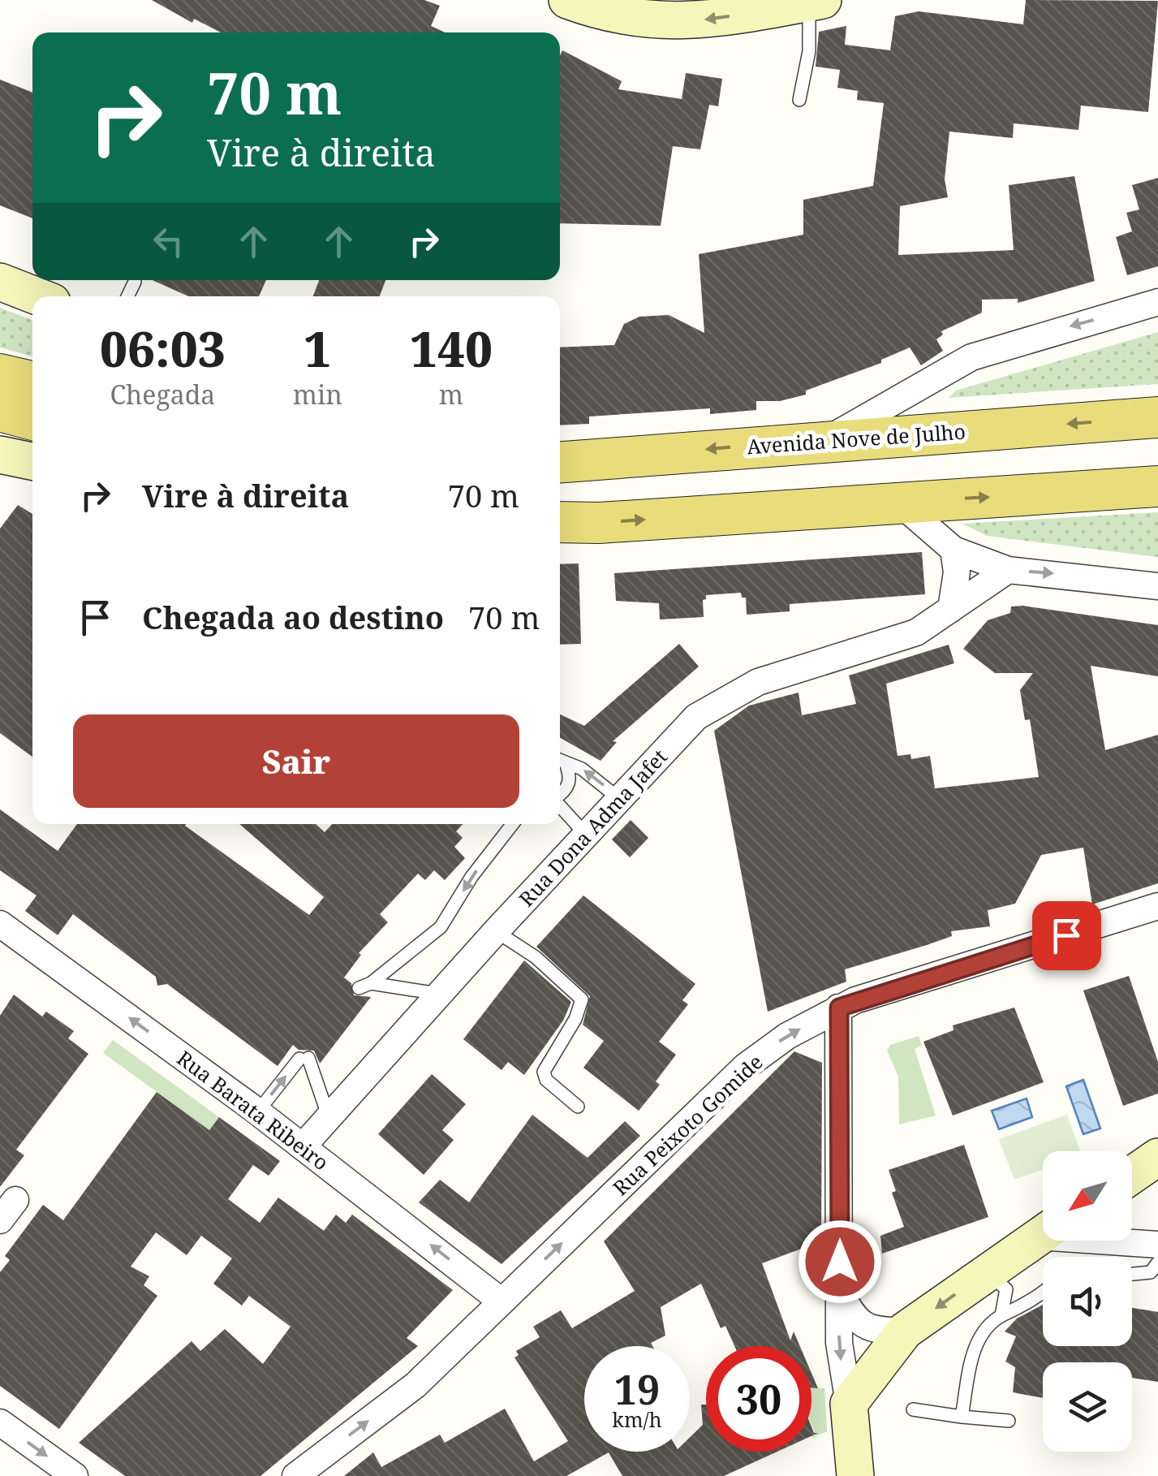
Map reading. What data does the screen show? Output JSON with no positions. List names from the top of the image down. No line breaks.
{"streets":{"main road":["Avenida Nove de Julho"],"street":["Rua Dona Adma Jafet","Rua Barata Ribeiro","Rua Peixoto Gomide"]},"crossings":[["Rua Dona Adma Jafet","Rua Barata Ribeiro"],["Rua Barata Ribeiro","Rua Peixoto Gomide"]],"one_way":["Rua Barata Ribeiro","Rua Peixoto Gomide"],"north":"bottom left","page":{"turn":["70 m","Vire à direita"],"eta":["06:03","Chegada","1","min","140","m"],"list":[{"name":"Vire à direita","value":"70 m"},{"name":"Chegada ao destino","value":"70 m"}],"buttons":"Sair","speed":"19 km/h","limit":"30"}}
